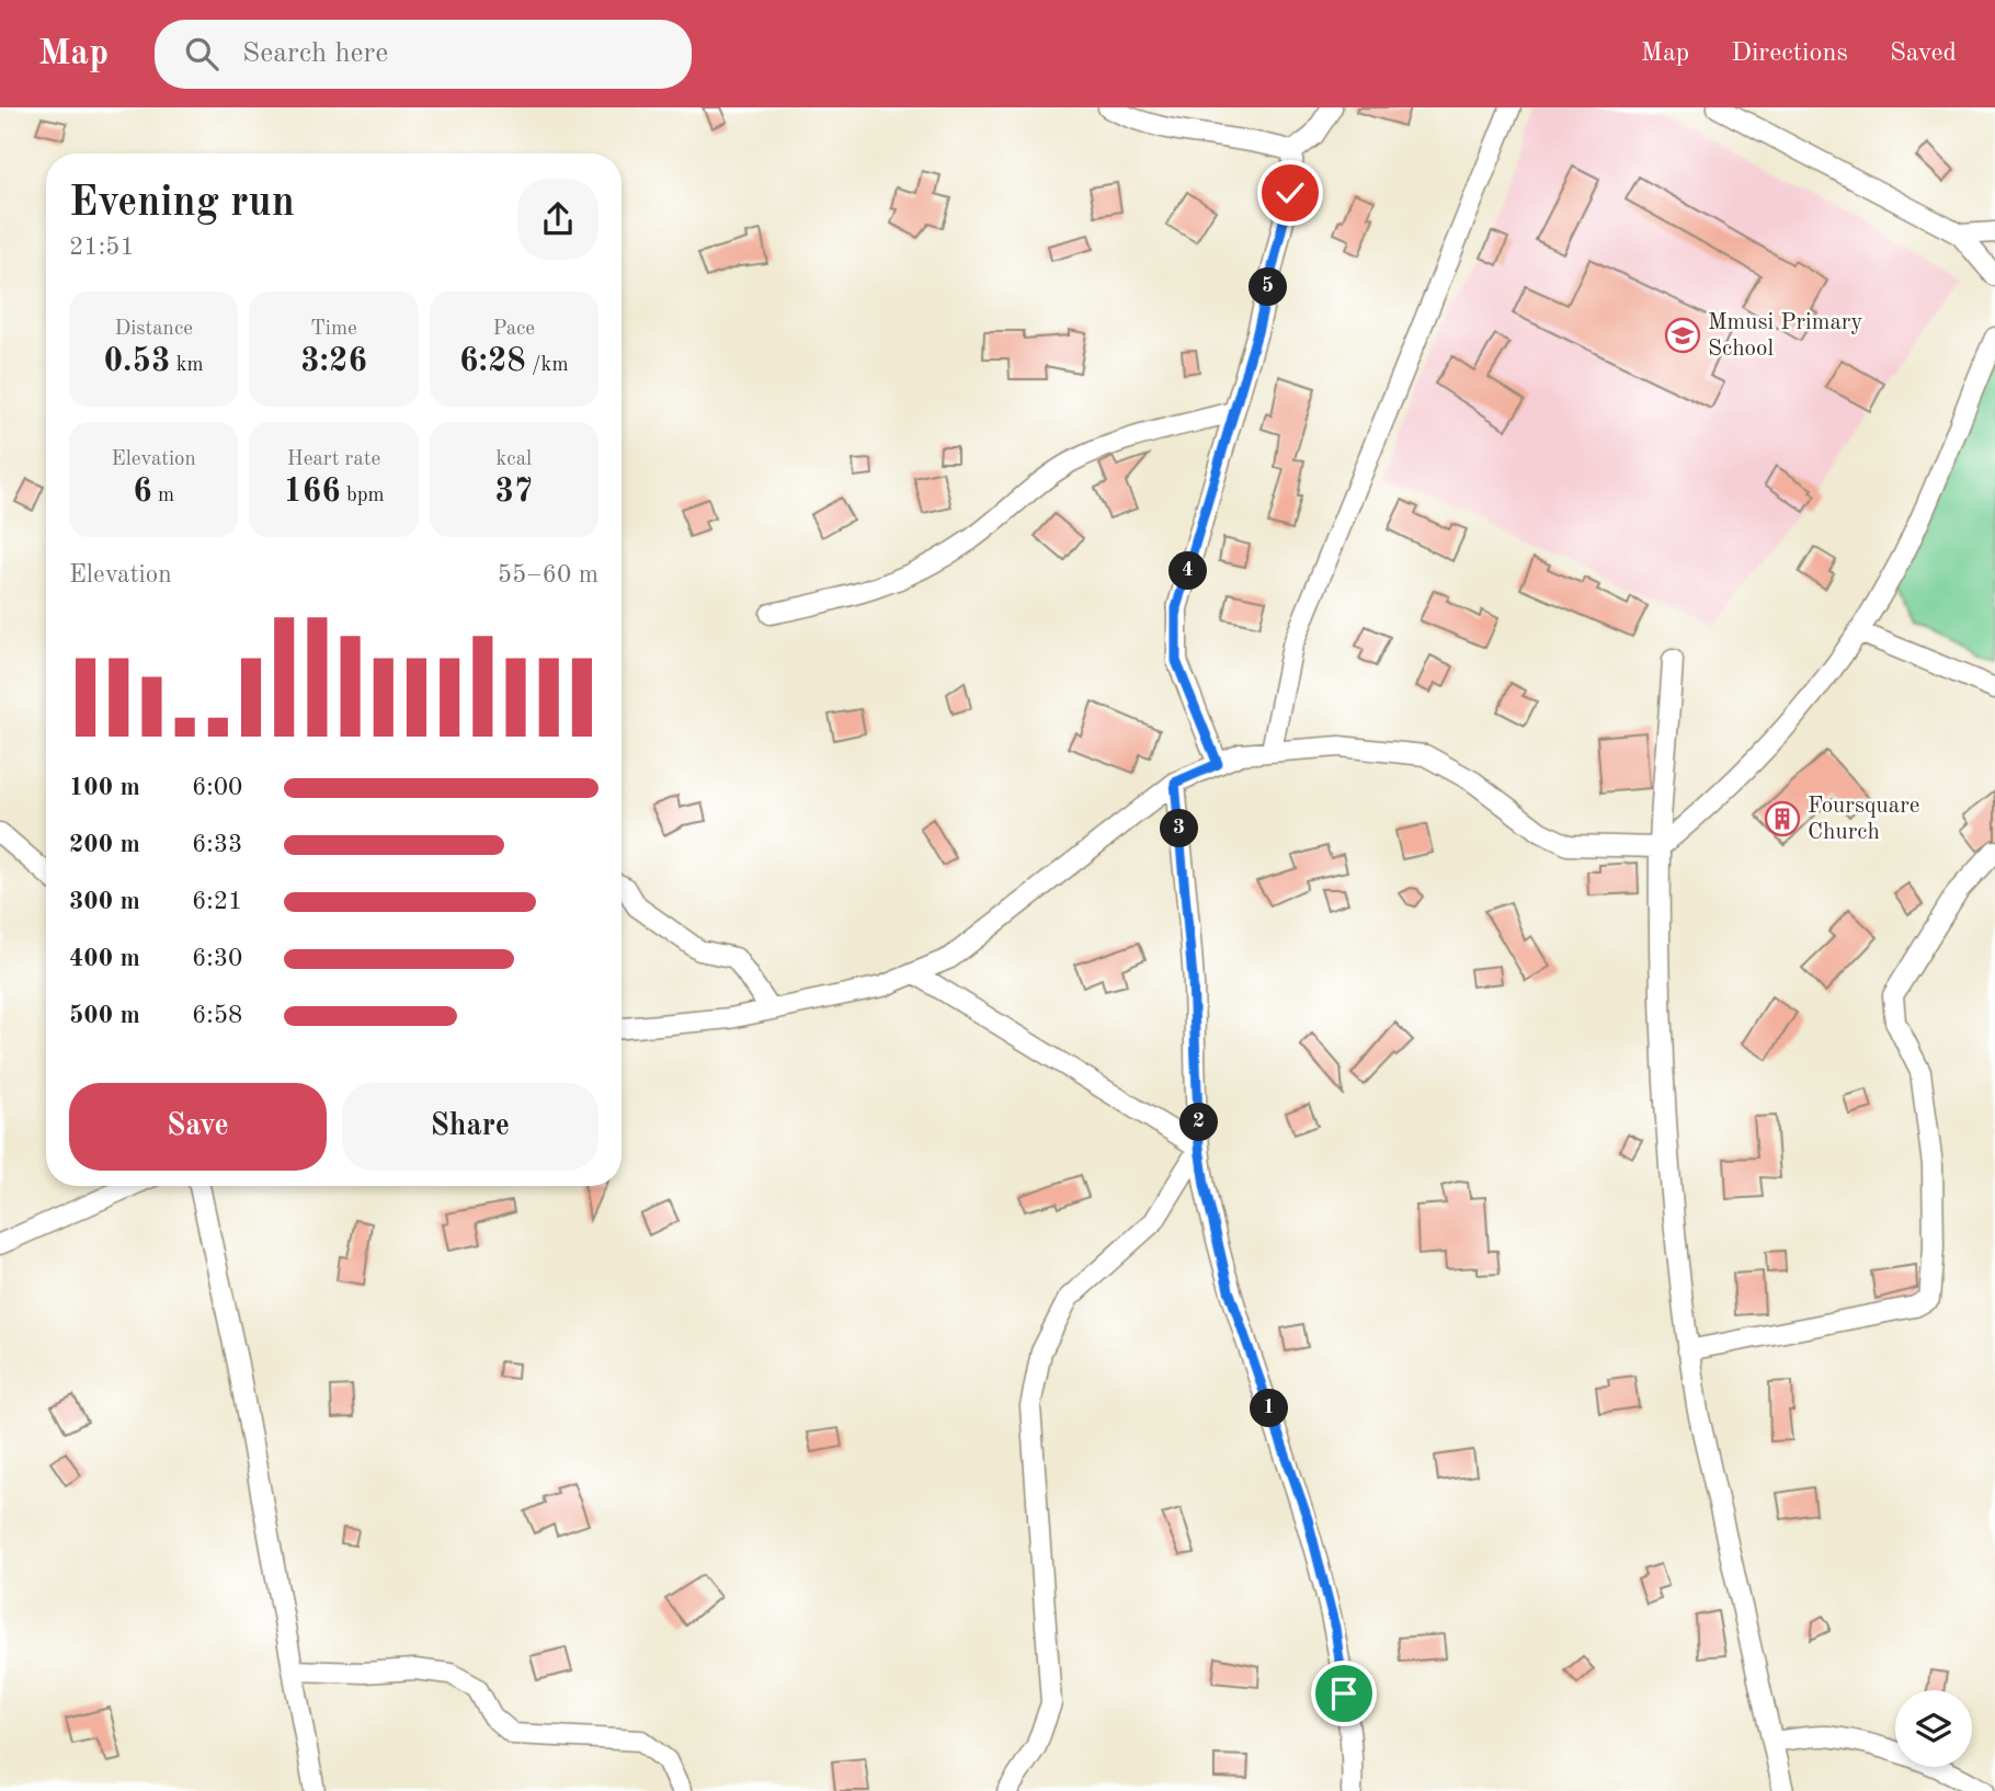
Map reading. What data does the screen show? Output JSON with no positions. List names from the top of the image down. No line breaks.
{"places":{"school or university":["Mmusi Primary School"],"building":["Foursquare Church"]},"page":{"header":"Map","search":"Search here","nav":["Map","Directions","Saved"],"heading":["Evening run","21:51"],"pins":["5","4","3","2","1"],"stats":[["Distance","0.53 km"],["Time","3:26"],["Pace","6:28 /km"],["Elevation","6 m"],["Heart rate","166 bpm"],["kcal","37"]],"chart":["Elevation","55–60 m"],"list":[{"name":"100 m","note":"6:00"},{"name":"200 m","note":"6:33"},{"name":"300 m","note":"6:21"},{"name":"400 m","note":"6:30"},{"name":"500 m","note":"6:58"}],"buttons":["Save","Share"]}}
